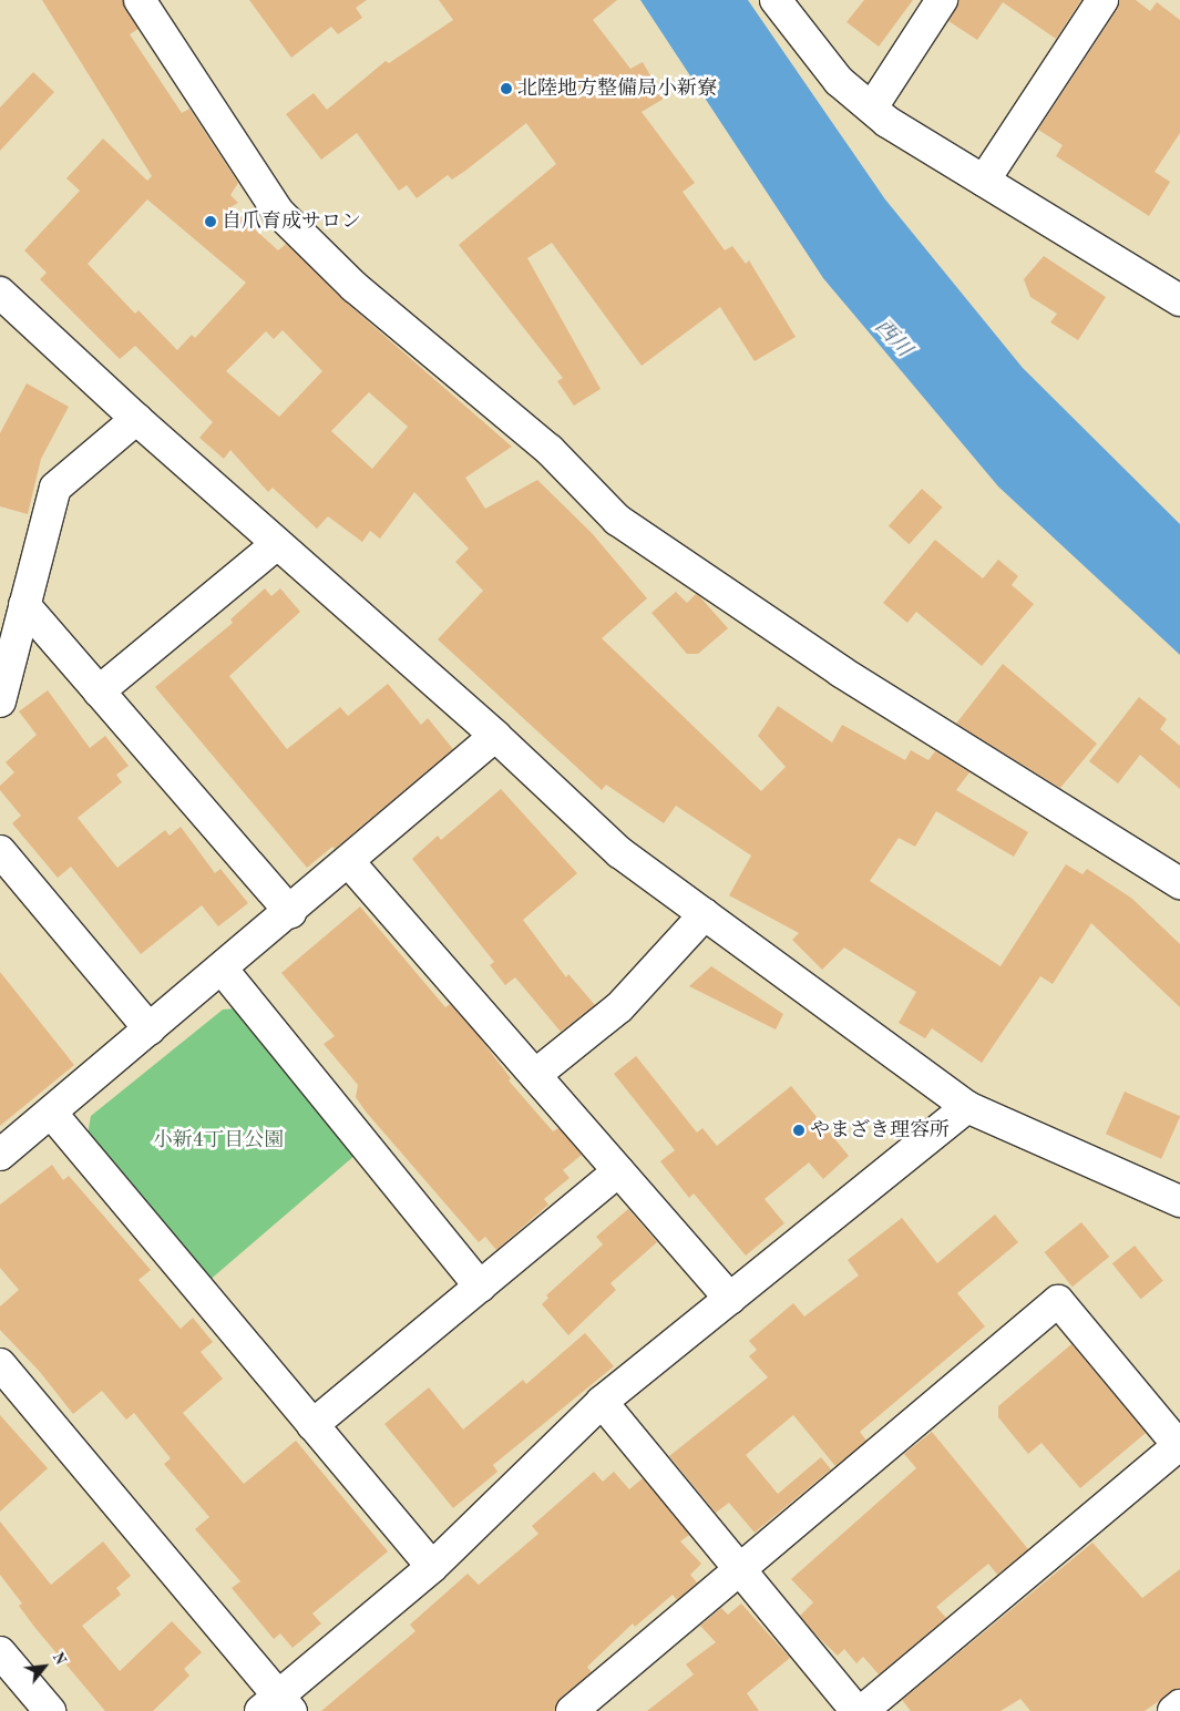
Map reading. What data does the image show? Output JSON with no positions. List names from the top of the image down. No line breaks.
{"water":["西川"],"parks":["小新4丁目公園"],"places":["北陸地方整備局小新寮","自爪育成サロン","やまざき理容所"],"north":"top right"}
